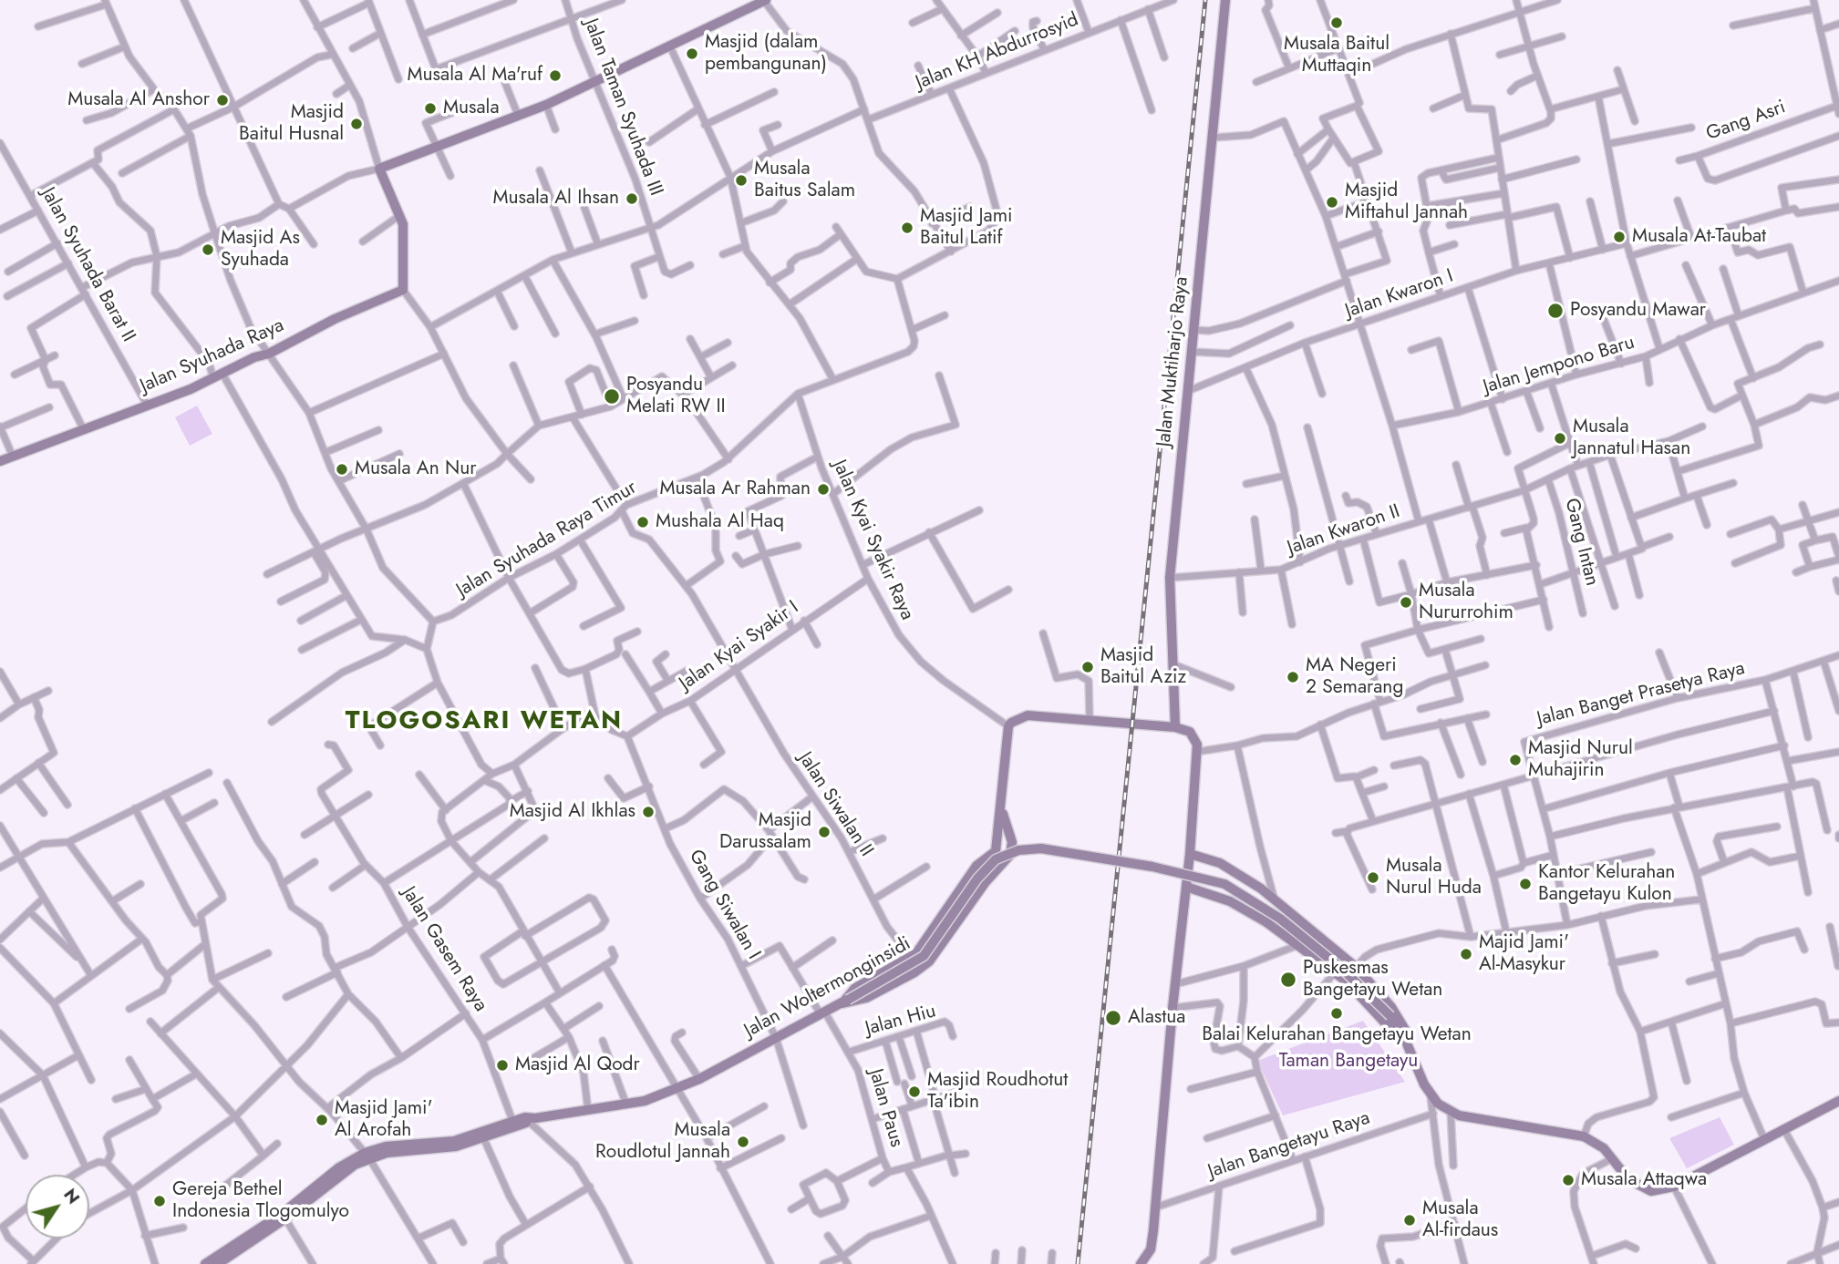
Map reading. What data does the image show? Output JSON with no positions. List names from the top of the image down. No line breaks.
{"streets":{"street":["Jalan KH Abdurrosyid","Jalan Taman Syuhada III","Gang Asri","Jalan Syuhada Barat II","Jalan Kwaron I","Jalan Syuhada Raya","Jalan Muktiharjo Raya","Jalan Jempono Baru","Jalan Kwaron II","Jalan Syuhada Raya Timur","Jalan Kyai Syakir Raya","Gang Intan","Jalan Kyai Syakir I","Jalan Banget Prasetya Raya","Jalan Siwalan II","Gang Siwalan I","Jalan Gasem Raya","Jalan Woltermonginsidi","Jalan Hiu","Jalan Paus","Jalan Bangetayu Raya"]},"crossings":[["Jalan Syuhada Barat II","Jalan Syuhada Raya"],["Jalan Kwaron I","Jalan Muktiharjo Raya"],["Jalan Muktiharjo Raya","Jalan Kwaron II"],["Jalan Kwaron II","Gang Intan"],["Jalan Syuhada Raya Timur","Jalan Kyai Syakir Raya"],["Jalan Syuhada Raya Timur","Jalan Siwalan II"],["Jalan Kyai Syakir Raya","Jalan Kyai Syakir I"],["Jalan Kyai Syakir I","Jalan Siwalan II"],["Jalan Kyai Syakir I","Gang Siwalan I"],["Gang Siwalan I","Jalan Woltermonginsidi"],["Gang Siwalan I","Jalan Paus"],["Jalan Gasem Raya","Jalan Woltermonginsidi"],["Jalan Woltermonginsidi","Jalan Paus"],["Jalan Hiu","Jalan Paus"]],"districts":["TLOGOSARI WETAN"],"parks":["Taman Bangetayu"],"places":["Musala Baitul Muttaqin","Masjid (dalam pembangunan)","Musala Al Ma'ruf","Musala Al Anshor","Musala","Masjid Baitul Husnal","Musala Baitus Salam","Musala Al Ihsan","Masjid Miftahul Jannah","Masjid Jami Baitul Latif","Musala At-Taubat","Masjid As Syuhada","Posyandu Mawar","Posyandu Melati RW II","Musala Jannatul Hasan","Musala An Nur","Musala Ar Rahman","Mushala Al Haq","Musala Nururrohim","Masjid Baitul Aziz","MA Negeri 2 Semarang","Masjid Nurul Muhajirin","Masjid Al Ikhlas","Masjid Darussalam","Musala Nurul Huda","Kantor Kelurahan Bangetayu Kulon","Majid Jami' Al-Masykur","Puskesmas Bangetayu Wetan","Balai Kelurahan Bangetayu Wetan","Alastua","Masjid Al Qodr","Masjid Roudhotut Ta'ibin","Masjid Jami' Al Arofah","Musala Roudlotul Jannah","Musala Attaqwa","Gereja Bethel Indonesia Tlogomulyo","Musala Al-firdaus"],"north":"top right"}
